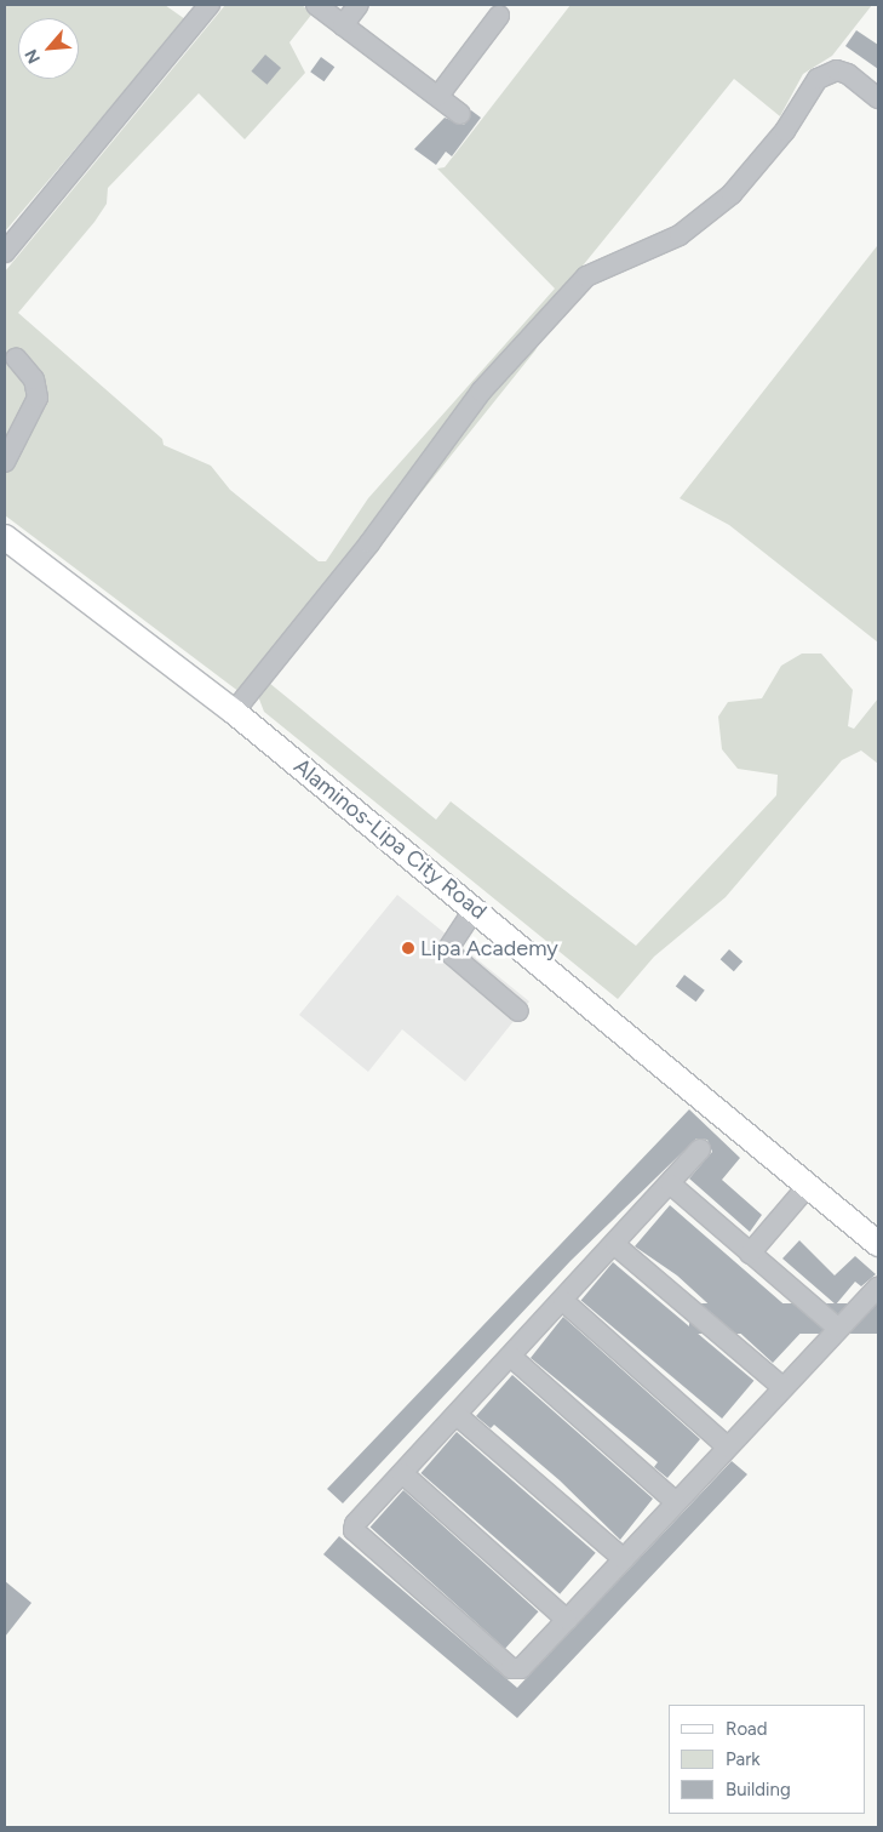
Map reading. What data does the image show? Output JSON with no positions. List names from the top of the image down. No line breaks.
{"streets":{"main road":["Alaminos-Lipa City Road"]},"places":["Lipa Academy"],"legend":["Road","Park","Building"],"north":"bottom left"}
